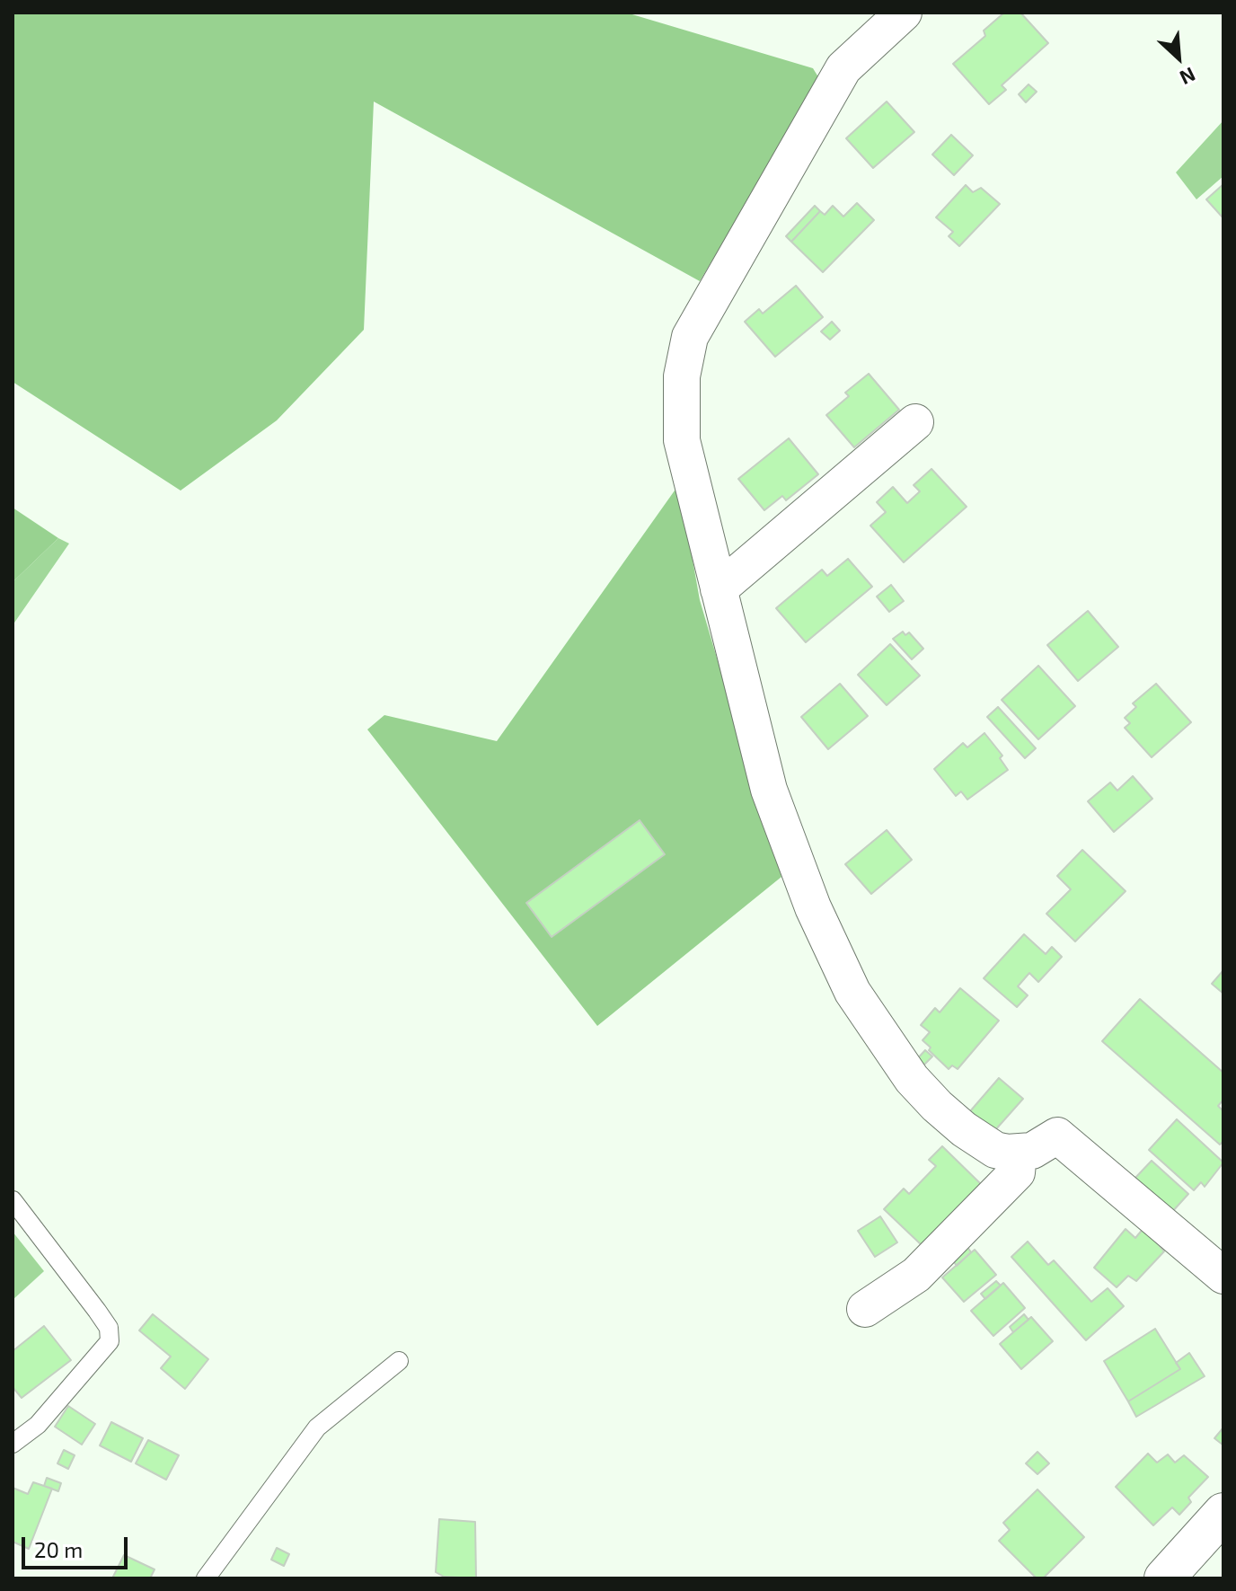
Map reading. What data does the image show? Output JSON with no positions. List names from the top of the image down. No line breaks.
{"scale_bar":"20 m","north":"bottom right"}
